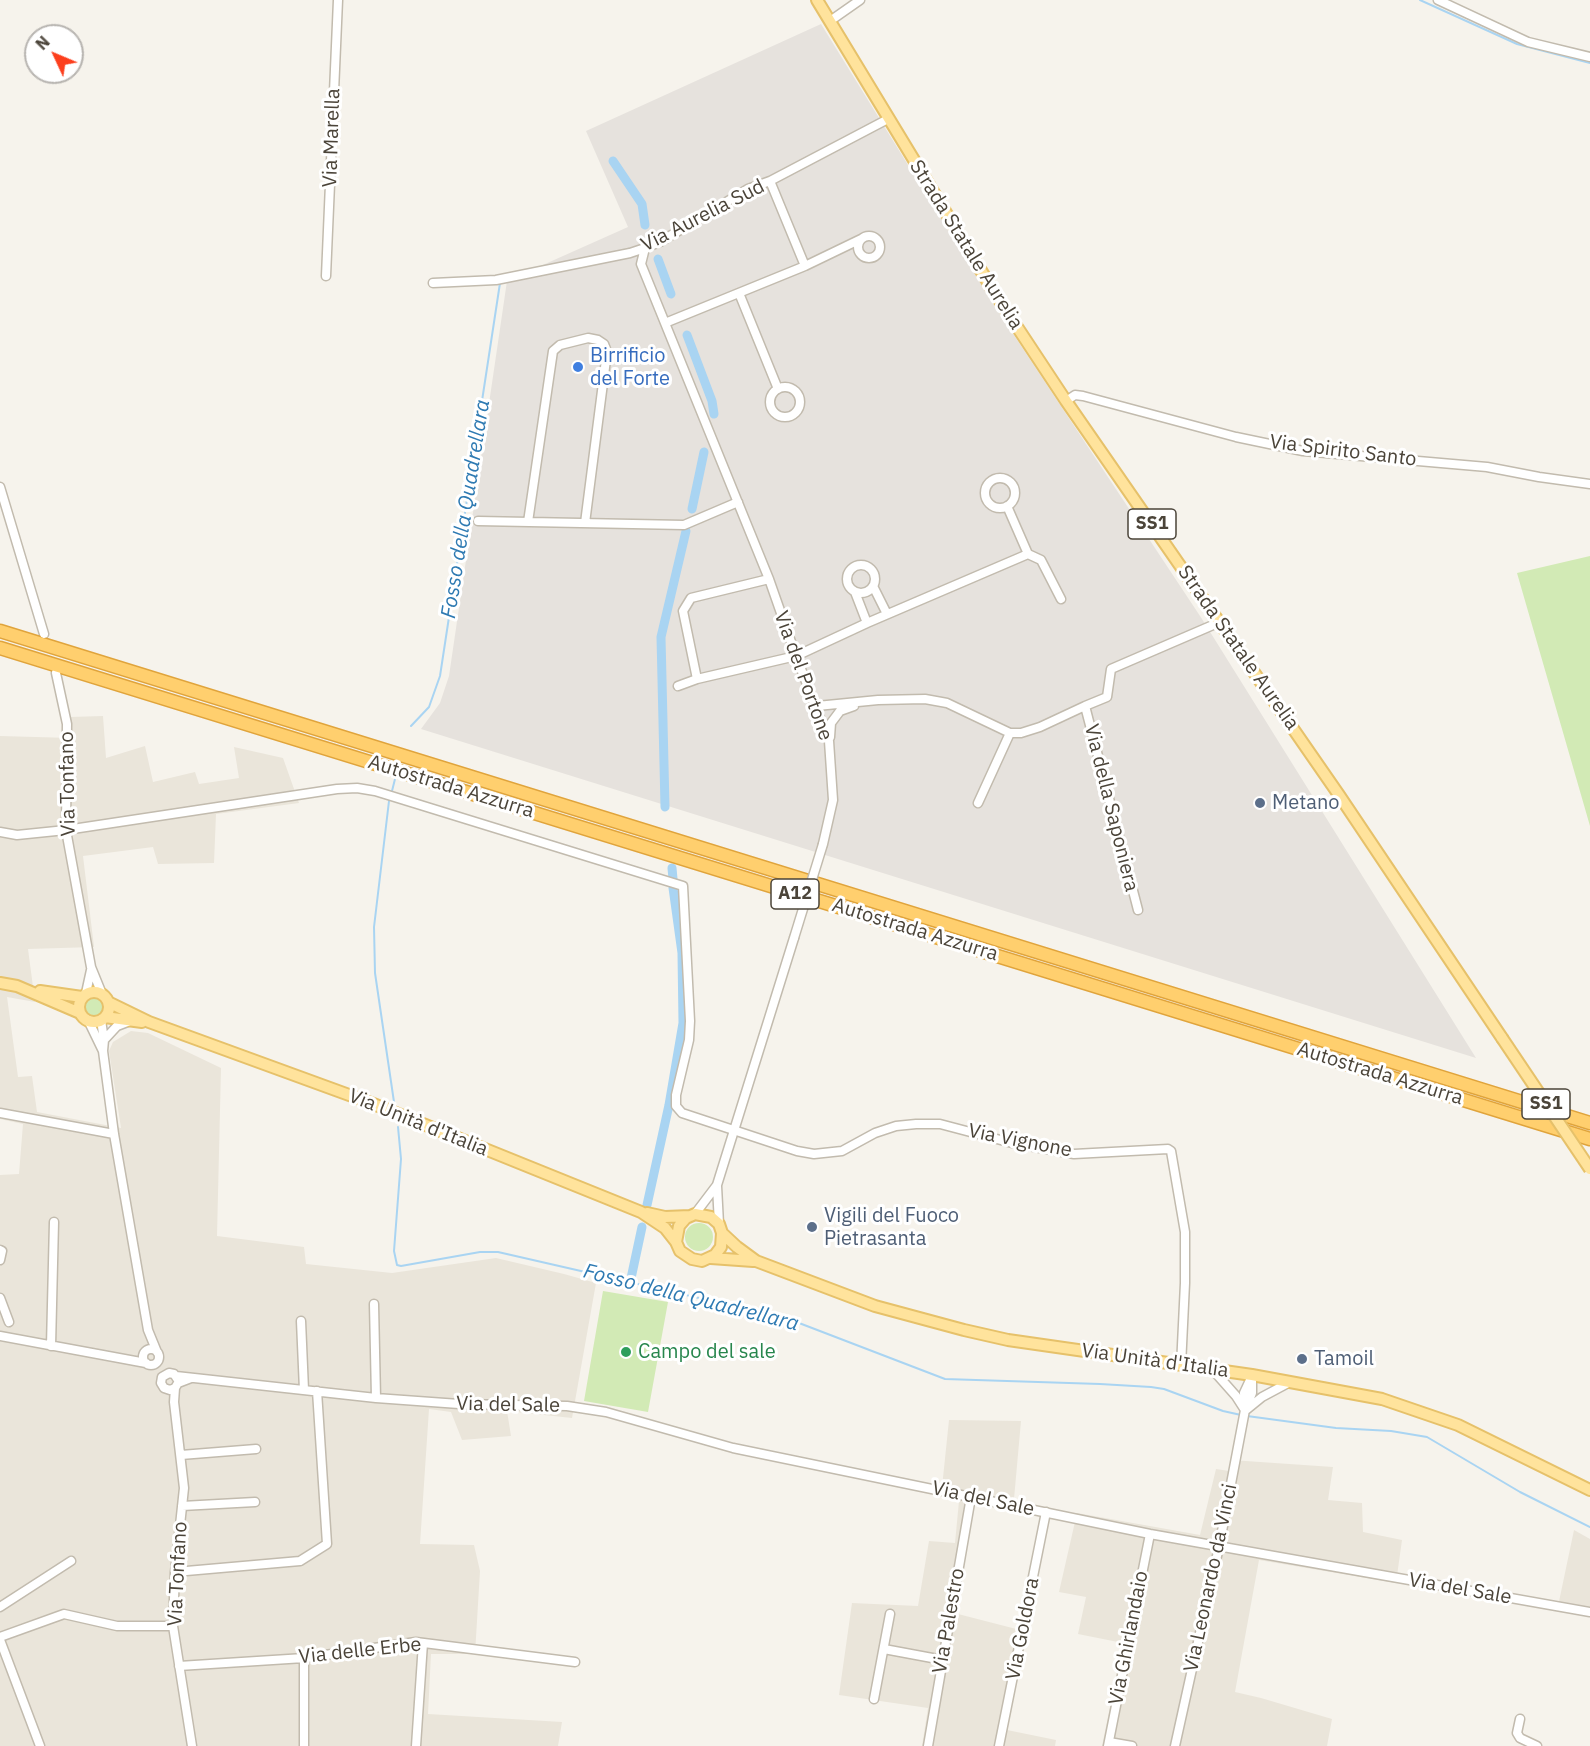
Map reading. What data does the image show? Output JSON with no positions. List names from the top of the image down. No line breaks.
{"streets":{"highway":["Autostrada Azzurra","A12"],"main road":["Strada Statale Aurelia","SS1","Via Unità d'Italia"],"street":["Via Marella","Via Aurelia Sud","Via Spirito Santo","Via del Portone","Via Tonfano","Via della Saponiera","Via Vignone","Via del Sale","Via Leonardo da Vinci","Via Palestro","Via Goldora","Via Ghirlandaio","Via delle Erbe"]},"crossings":[["Via Aurelia Sud","Strada Statale Aurelia"],["Via Aurelia Sud","Via del Portone"],["Strada Statale Aurelia","Via Spirito Santo"],["Strada Statale Aurelia","Via della Saponiera"],["Via del Portone","Via Unità d'Italia"],["Via del Portone","Via Vignone"],["Via Tonfano","Via del Sale"],["Via Tonfano","Via delle Erbe"],["Via Unità d'Italia","Via Vignone"],["Via Unità d'Italia","Via Leonardo da Vinci"],["Via del Sale","Via Leonardo da Vinci"],["Via del Sale","Via Palestro"],["Via del Sale","Via Goldora"],["Via del Sale","Via Ghirlandaio"]],"water":["Fosso della Quadrellara"],"places":["Birrificio del Forte","Metano","Vigili del Fuoco Pietrasanta","Campo del sale","Tamoil"],"north":"top left"}
